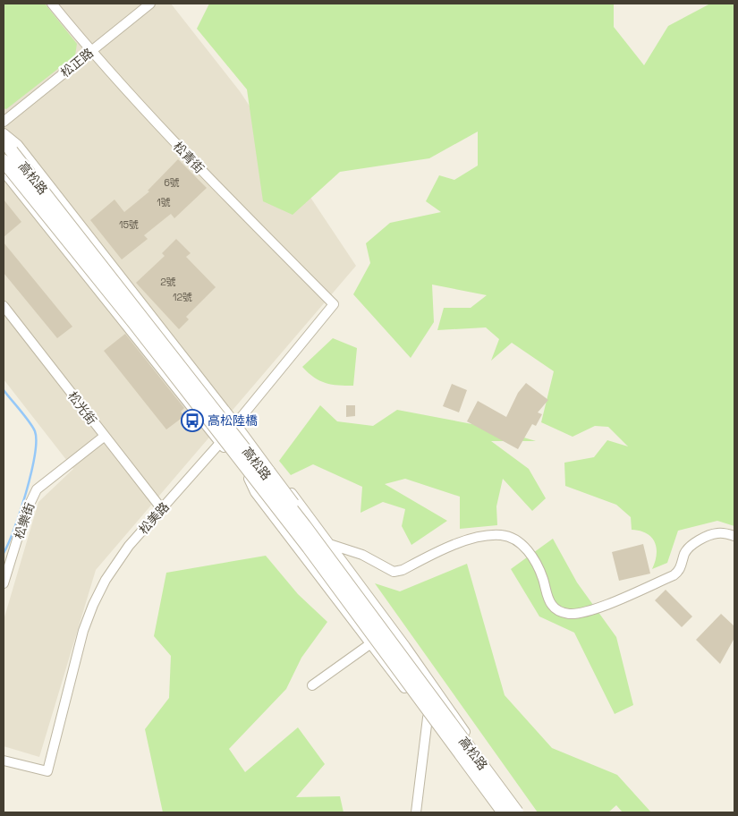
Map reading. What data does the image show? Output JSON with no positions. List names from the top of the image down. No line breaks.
{"streets":{"street":["松正路","松青街","高松路","松光街","松美路","松樂街"]},"crossings":[["松正路","松青街"],["松青街","松美路"],["高松路","松美路"],["松光街","松美路"],["松光街","松樂街"]],"places":{"bus stop":["高松陸橋"]},"house_numbers":["6號","1號","15號","2號","12號"]}
